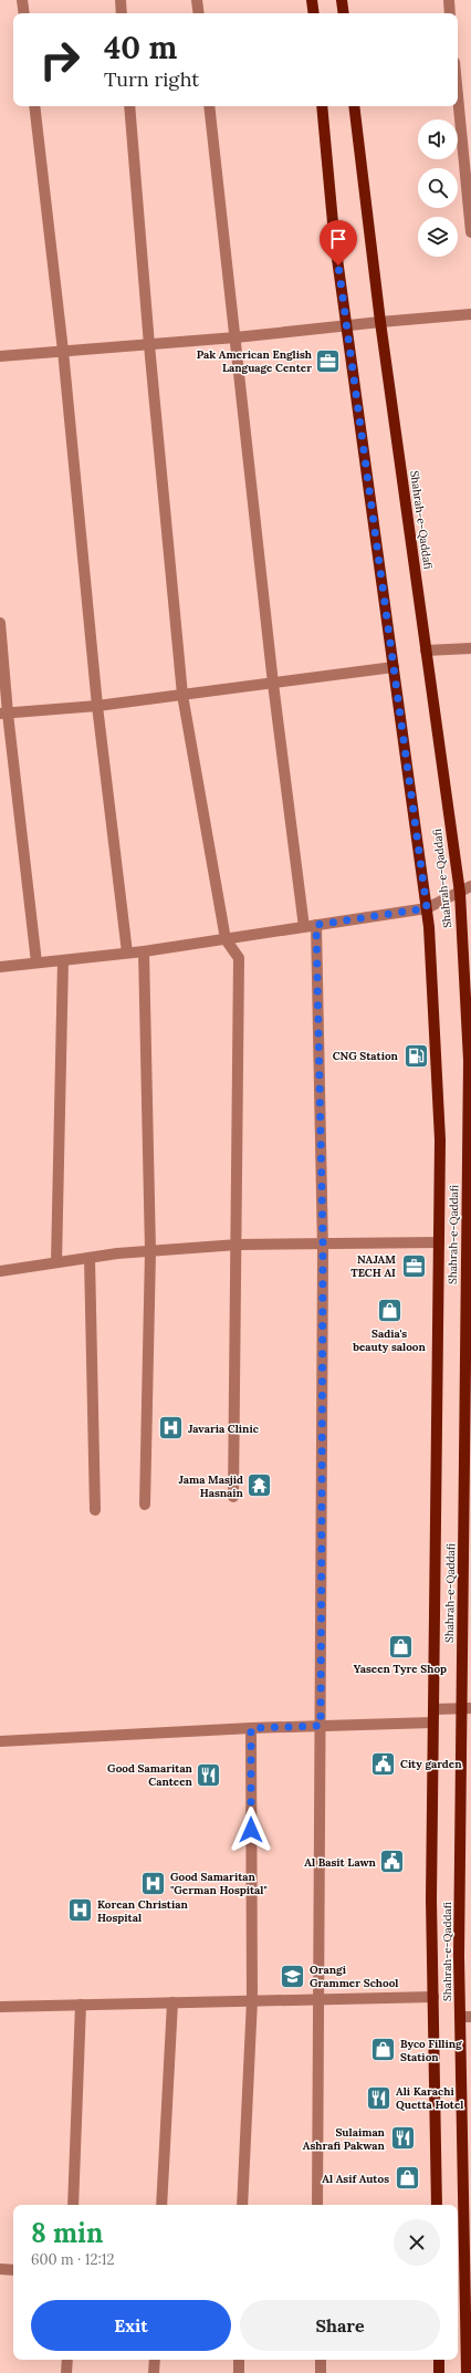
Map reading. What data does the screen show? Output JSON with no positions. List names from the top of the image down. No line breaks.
{"streets":{"main road":["Shahrah-e-Qaddafi"]},"places":{"office":["Pak American English Language Center","NAJAM TECH AI"],"fuel station":["CNG Station"],"shop":["Sadia's beauty saloon","Yaseen Tyre Shop","Byco Filling Station","Al Asif Autos"],"hospital":["Javaria Clinic","Good Samaritan \"German Hospital\"","Korean Christian Hospital"],"temple":["Jama Masjid Hasnain"],"public building":["City garden","Al Basit Lawn"],"restaurant":["Good Samaritan Canteen","Ali Karachi Quetta Hotel","Sulaiman Ashrafi Pakwan"],"school or university":["Orangi Grammer School"]},"page":{"turn":["40 m","Turn right"],"heading":["8 min","600 m · 12:12"],"buttons":["Exit","Share"]}}
